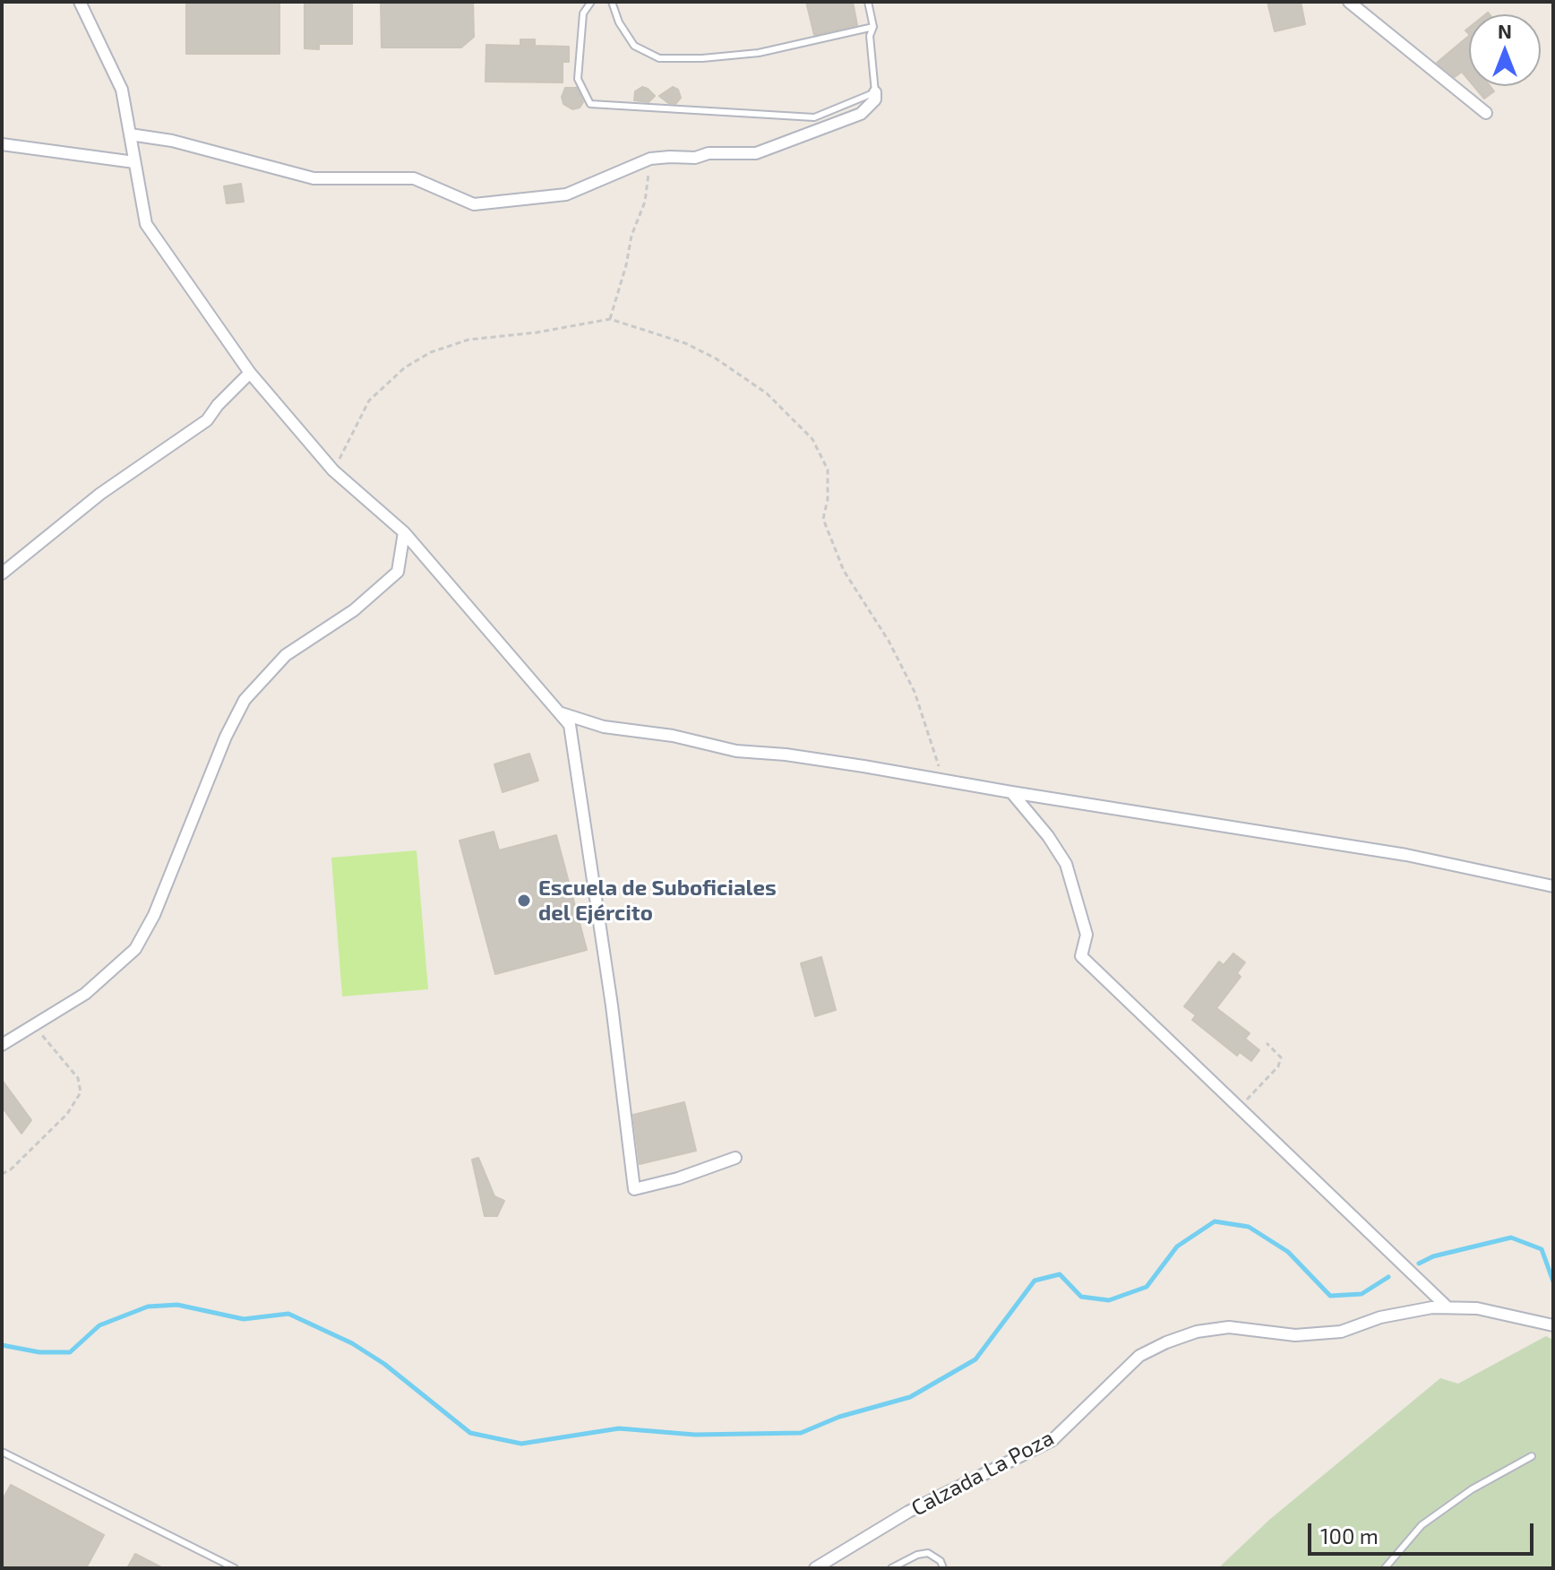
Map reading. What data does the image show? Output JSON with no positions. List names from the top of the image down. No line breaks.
{"streets":{"street":["Calzada La Poza"]},"places":["Escuela de Suboficiales del Ejército"],"scale_bar":"100 m","north":"top"}
